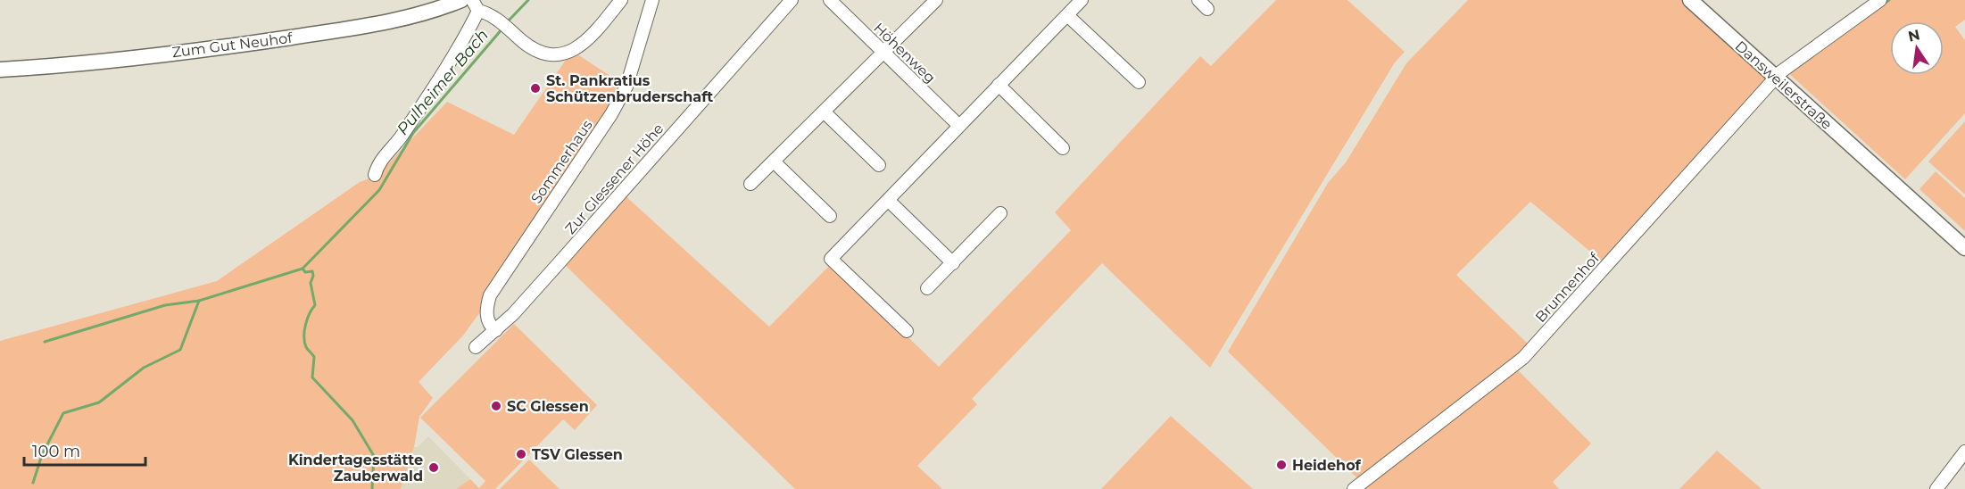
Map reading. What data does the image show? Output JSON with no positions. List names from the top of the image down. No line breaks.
{"streets":{"main road":["Zum Gut Neuhof","Dansweilerstraße"],"street":["Höhenweg","Sommerhaus","Zur Glessener Höhe","Brunnenhof"]},"crossings":[["Dansweilerstraße","Brunnenhof"],["Sommerhaus","Zur Glessener Höhe"]],"water":["Pulheimer Bach"],"places":["St. Pankratius Schützenbruderschaft","SC Glessen","TSV Glessen","Heidehof","Kindertagesstätte Zauberwald"],"scale_bar":"100 m","north":"top"}
